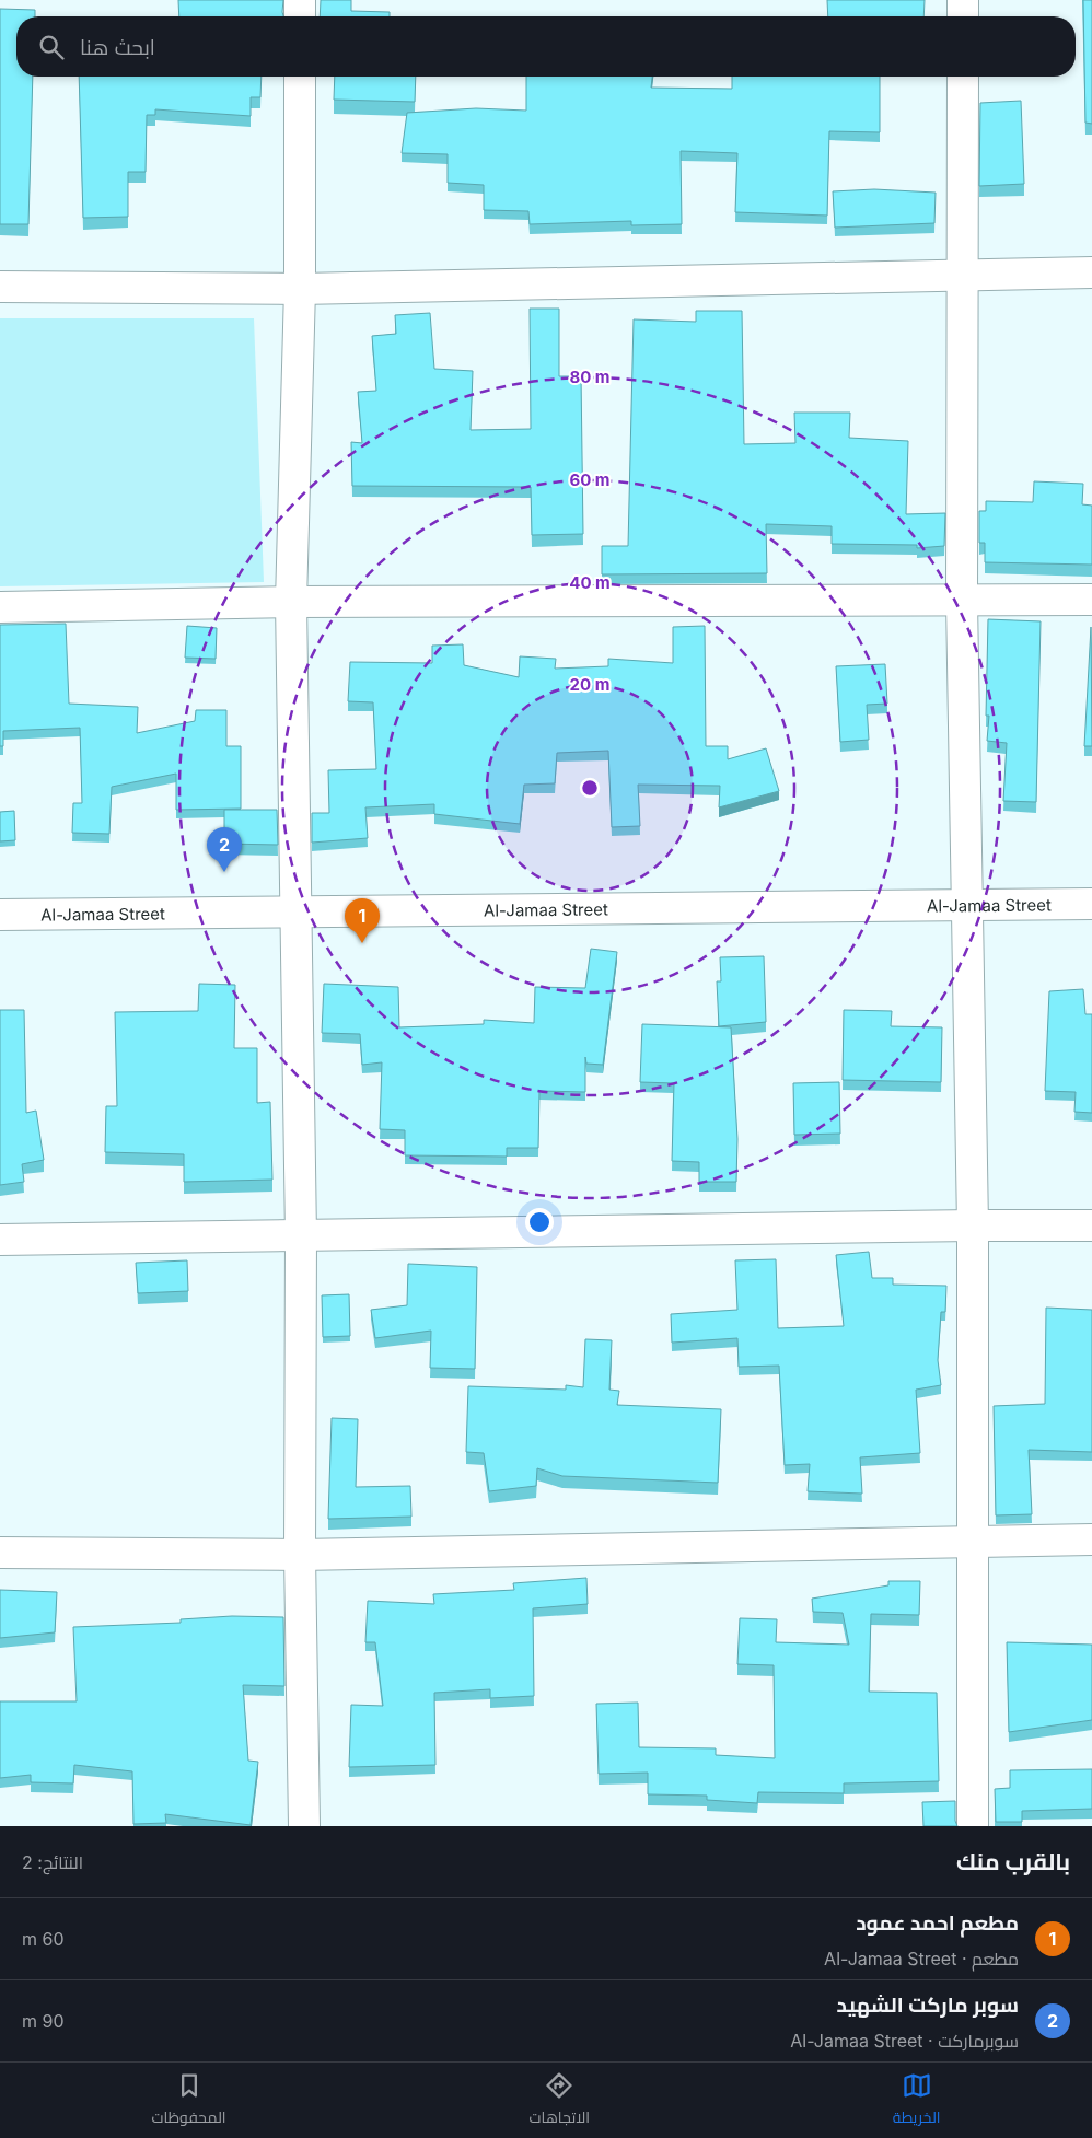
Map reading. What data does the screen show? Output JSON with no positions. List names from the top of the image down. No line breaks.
{"streets":{"street":["Al-Jamaa Street"]},"page":{"search":"ابحث هنا","pins":["2","1"],"heading":["بالقرب منك","النتائج: 2"],"list":[{"mark":"1","name":"مطعم احمد عمود","note":"مطعم · Al-Jamaa Street","value":"60 m"},{"mark":"2","name":"سوبر ماركت الشهيد","note":"سوبرماركت · Al-Jamaa Street","value":"90 m"}],"nav":["الخريطة","الاتجاهات","المحفوظات"]},"rings":["80 m","60 m","40 m","20 m"]}
